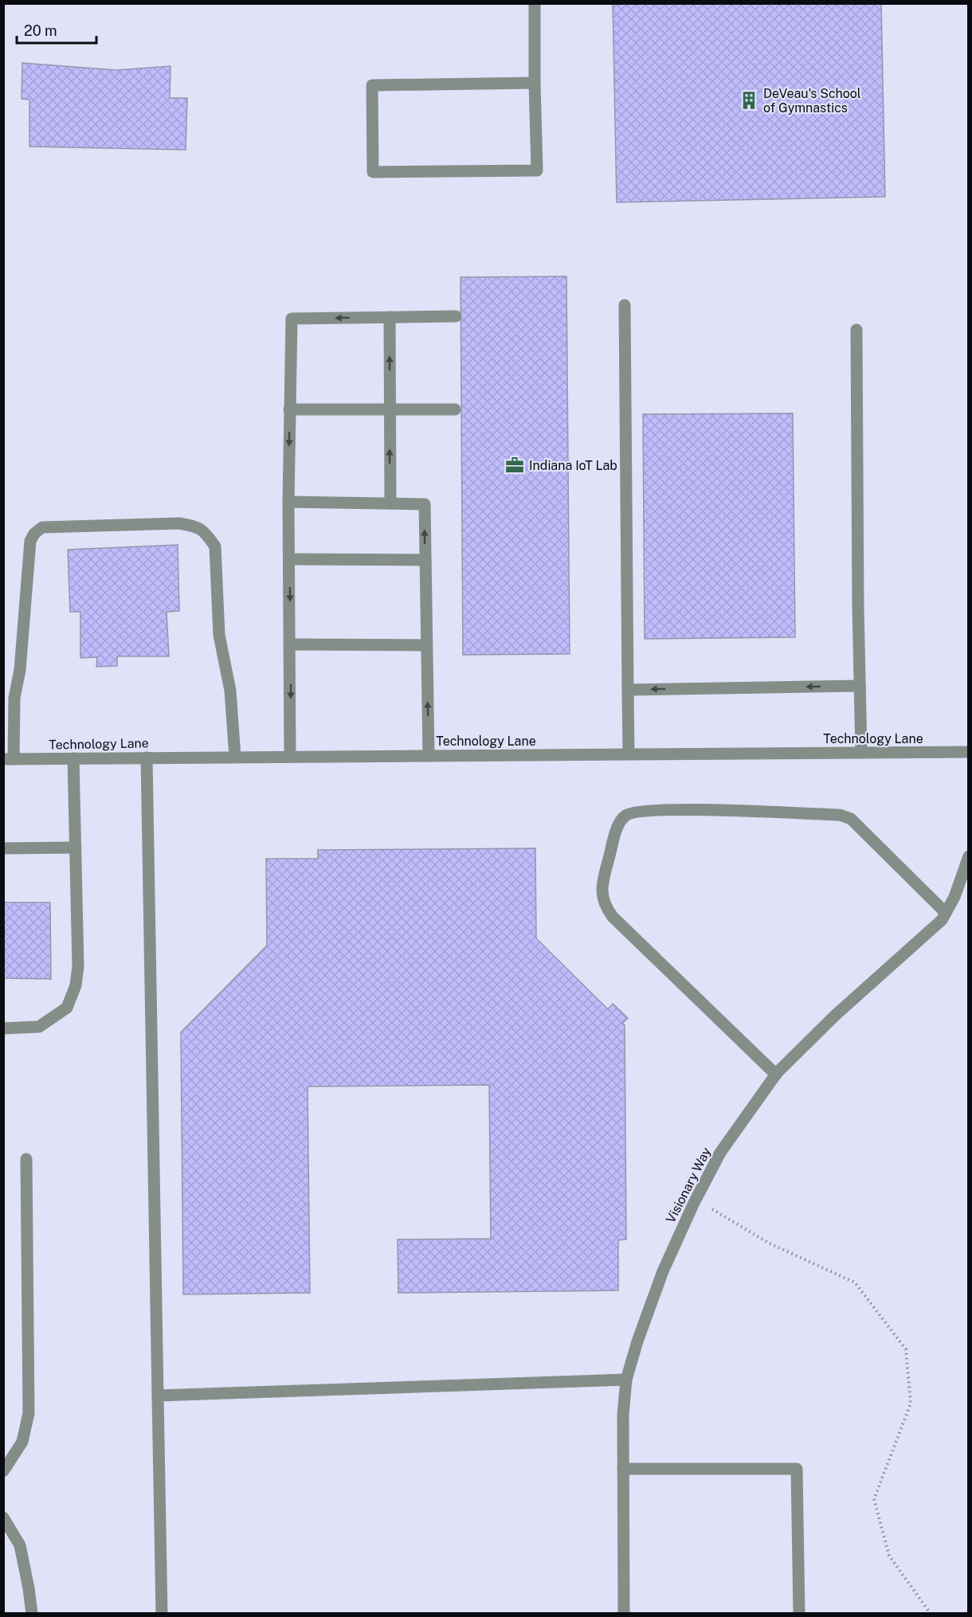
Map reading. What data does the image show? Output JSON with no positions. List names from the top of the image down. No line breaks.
{"streets":{"street":["Technology Lane","Visionary Way"]},"places":{"building":["DeVeau's School of Gymnastics"],"office":["Indiana IoT Lab"]},"scale_bar":"20 m"}
